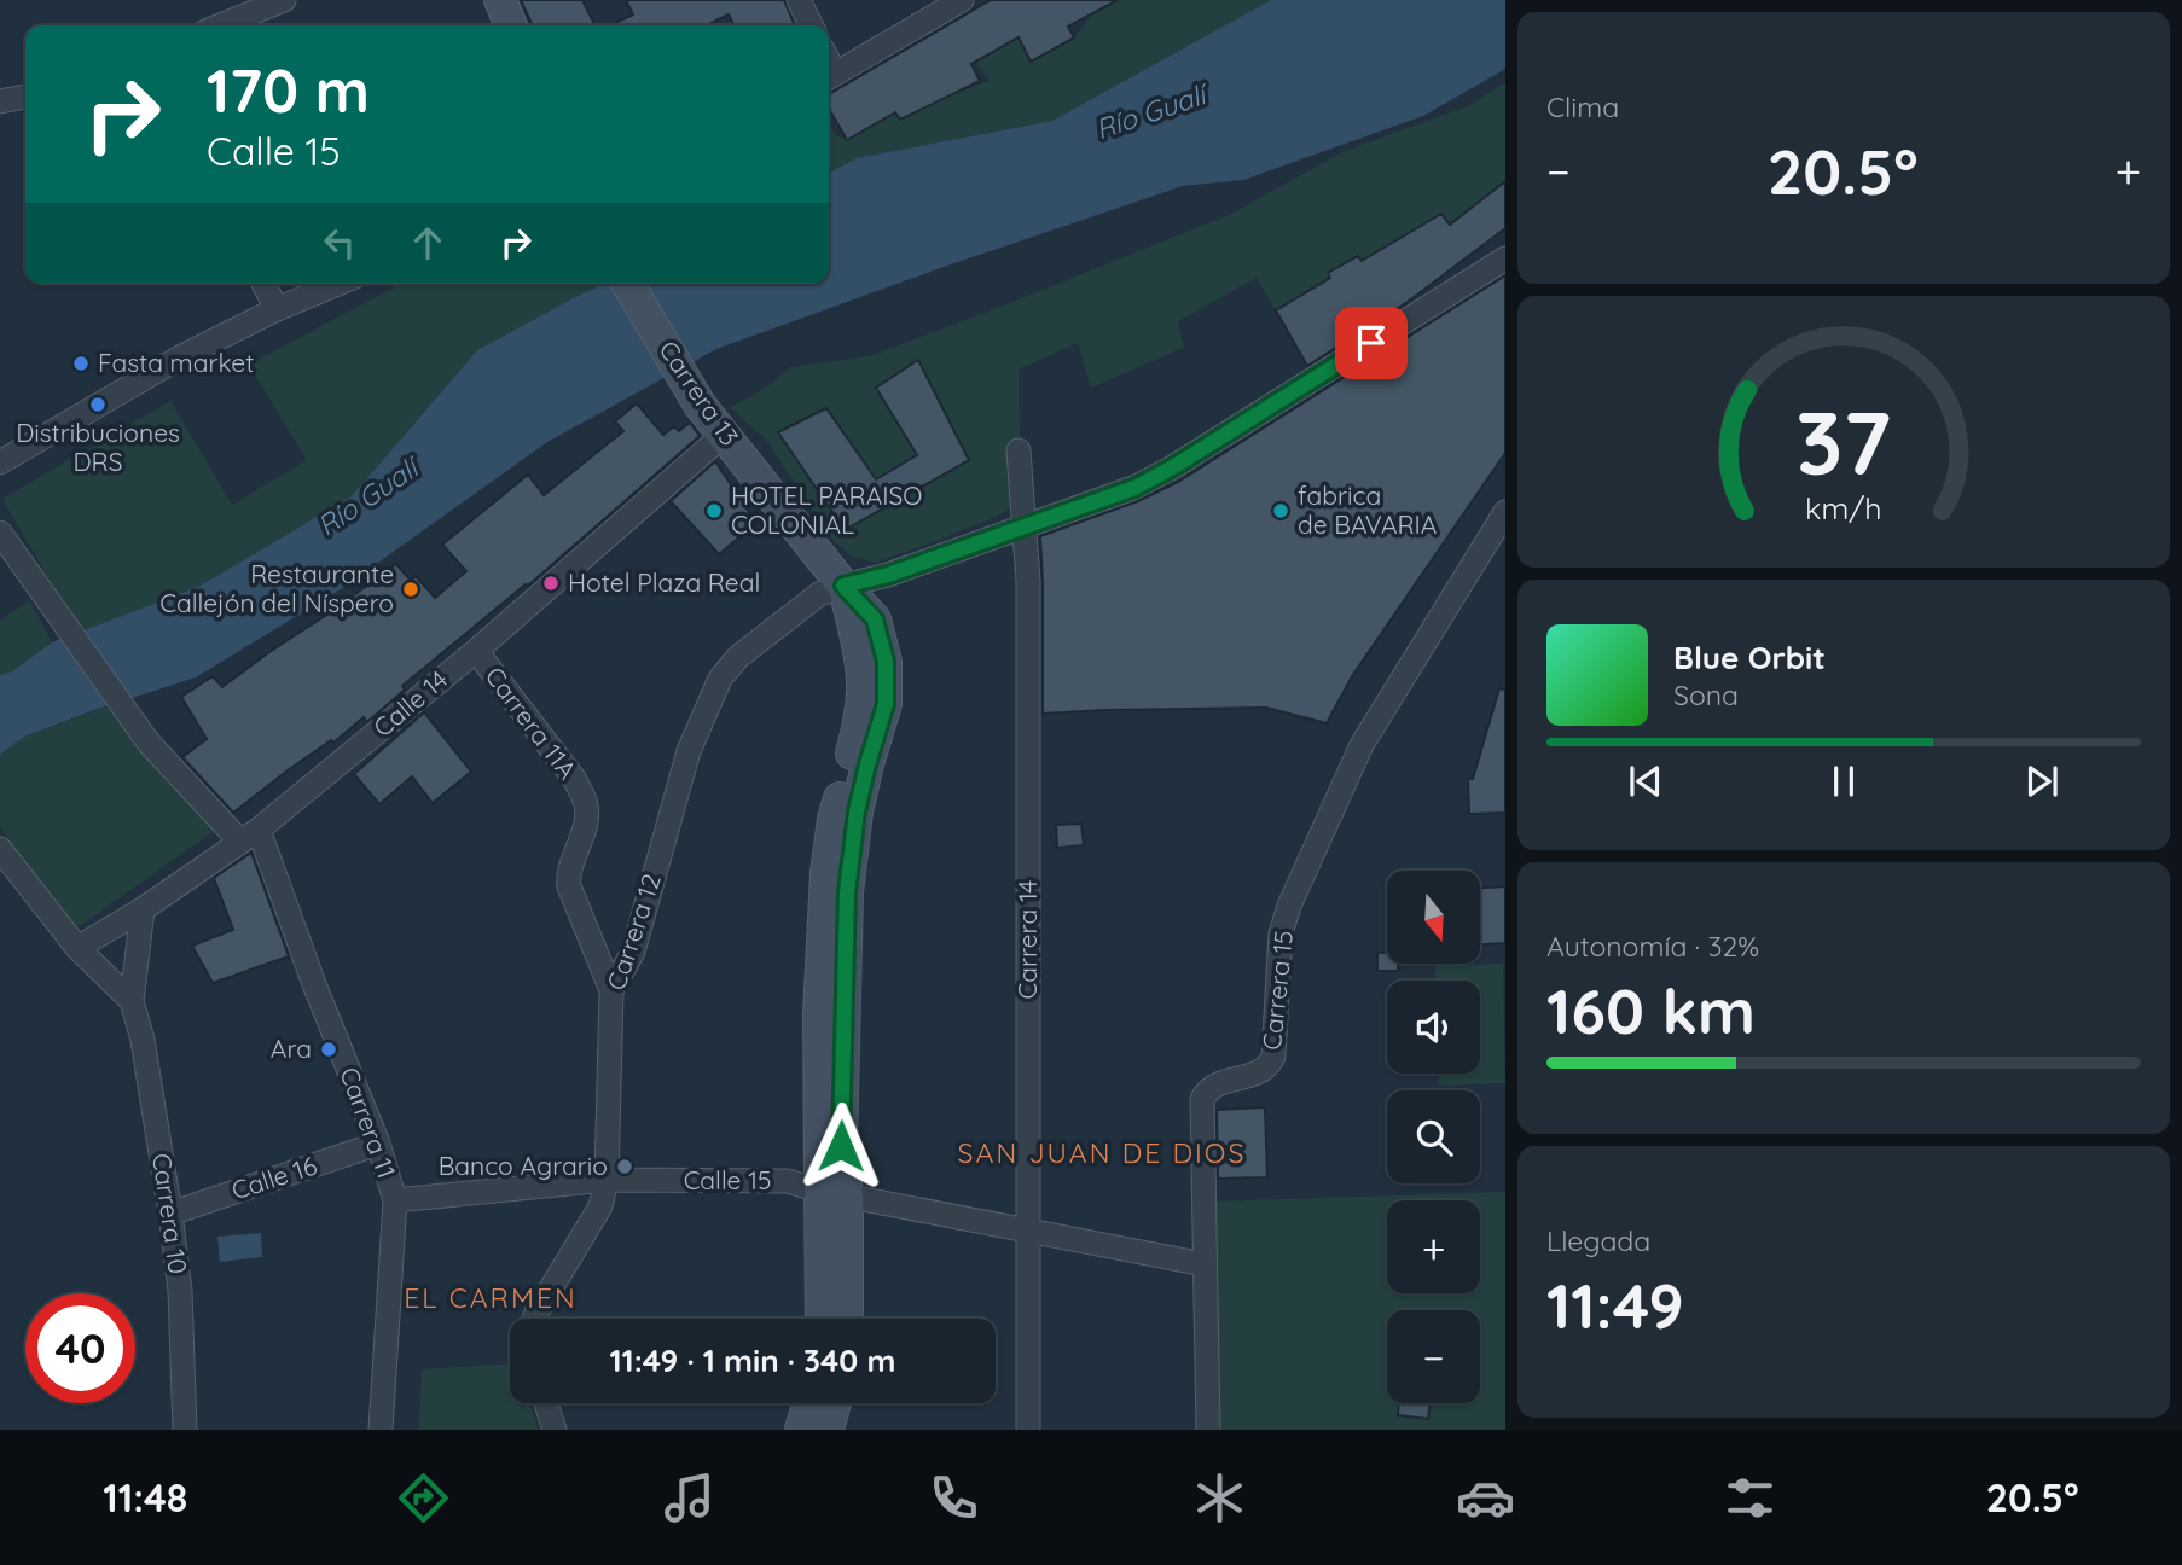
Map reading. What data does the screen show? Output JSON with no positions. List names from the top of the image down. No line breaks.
{"streets":{"street":["Carrera 13","Calle 14","Carrera 11A","Carrera 12","Carrera 14","Carrera 15","Carrera 11","Calle 16","Calle 15","Carrera 10"]},"crossings":[["Carrera 13","Calle 14"],["Carrera 13","Carrera 12"],["Carrera 13","Calle 15"],["Calle 14","Carrera 11A"],["Calle 14","Carrera 11"],["Calle 14","Carrera 10"],["Carrera 11A","Carrera 12"],["Carrera 12","Calle 15"],["Carrera 14","Calle 15"],["Carrera 15","Calle 15"],["Carrera 11","Calle 16"],["Carrera 11","Calle 15"],["Calle 16","Carrera 10"]],"districts":["SAN JUAN DE DIOS","EL CARMEN"],"water":["Río Gualí"],"places":["Fasta market","Distribuciones DRS","HOTEL PARAISO COLONIAL","fabrica de BAVARIA","Hotel Plaza Real","Restaurante Callejón del Níspero","Ara","Banco Agrario"],"north":"bottom","page":{"tile":["Clima",["Autonomía · 32%","160 km"],["Llegada","11:49"]],"turn":["170 m","Calle 15"],"heat":["−","20.5°","+"],"song":["Blue Orbit","Sona"],"map_buttons":["+","−"],"limit":"40","trip":"11:49 · 1 min · 340 m","tabs":["11:48","20.5°"],"gauge":["37","km/h"]}}
